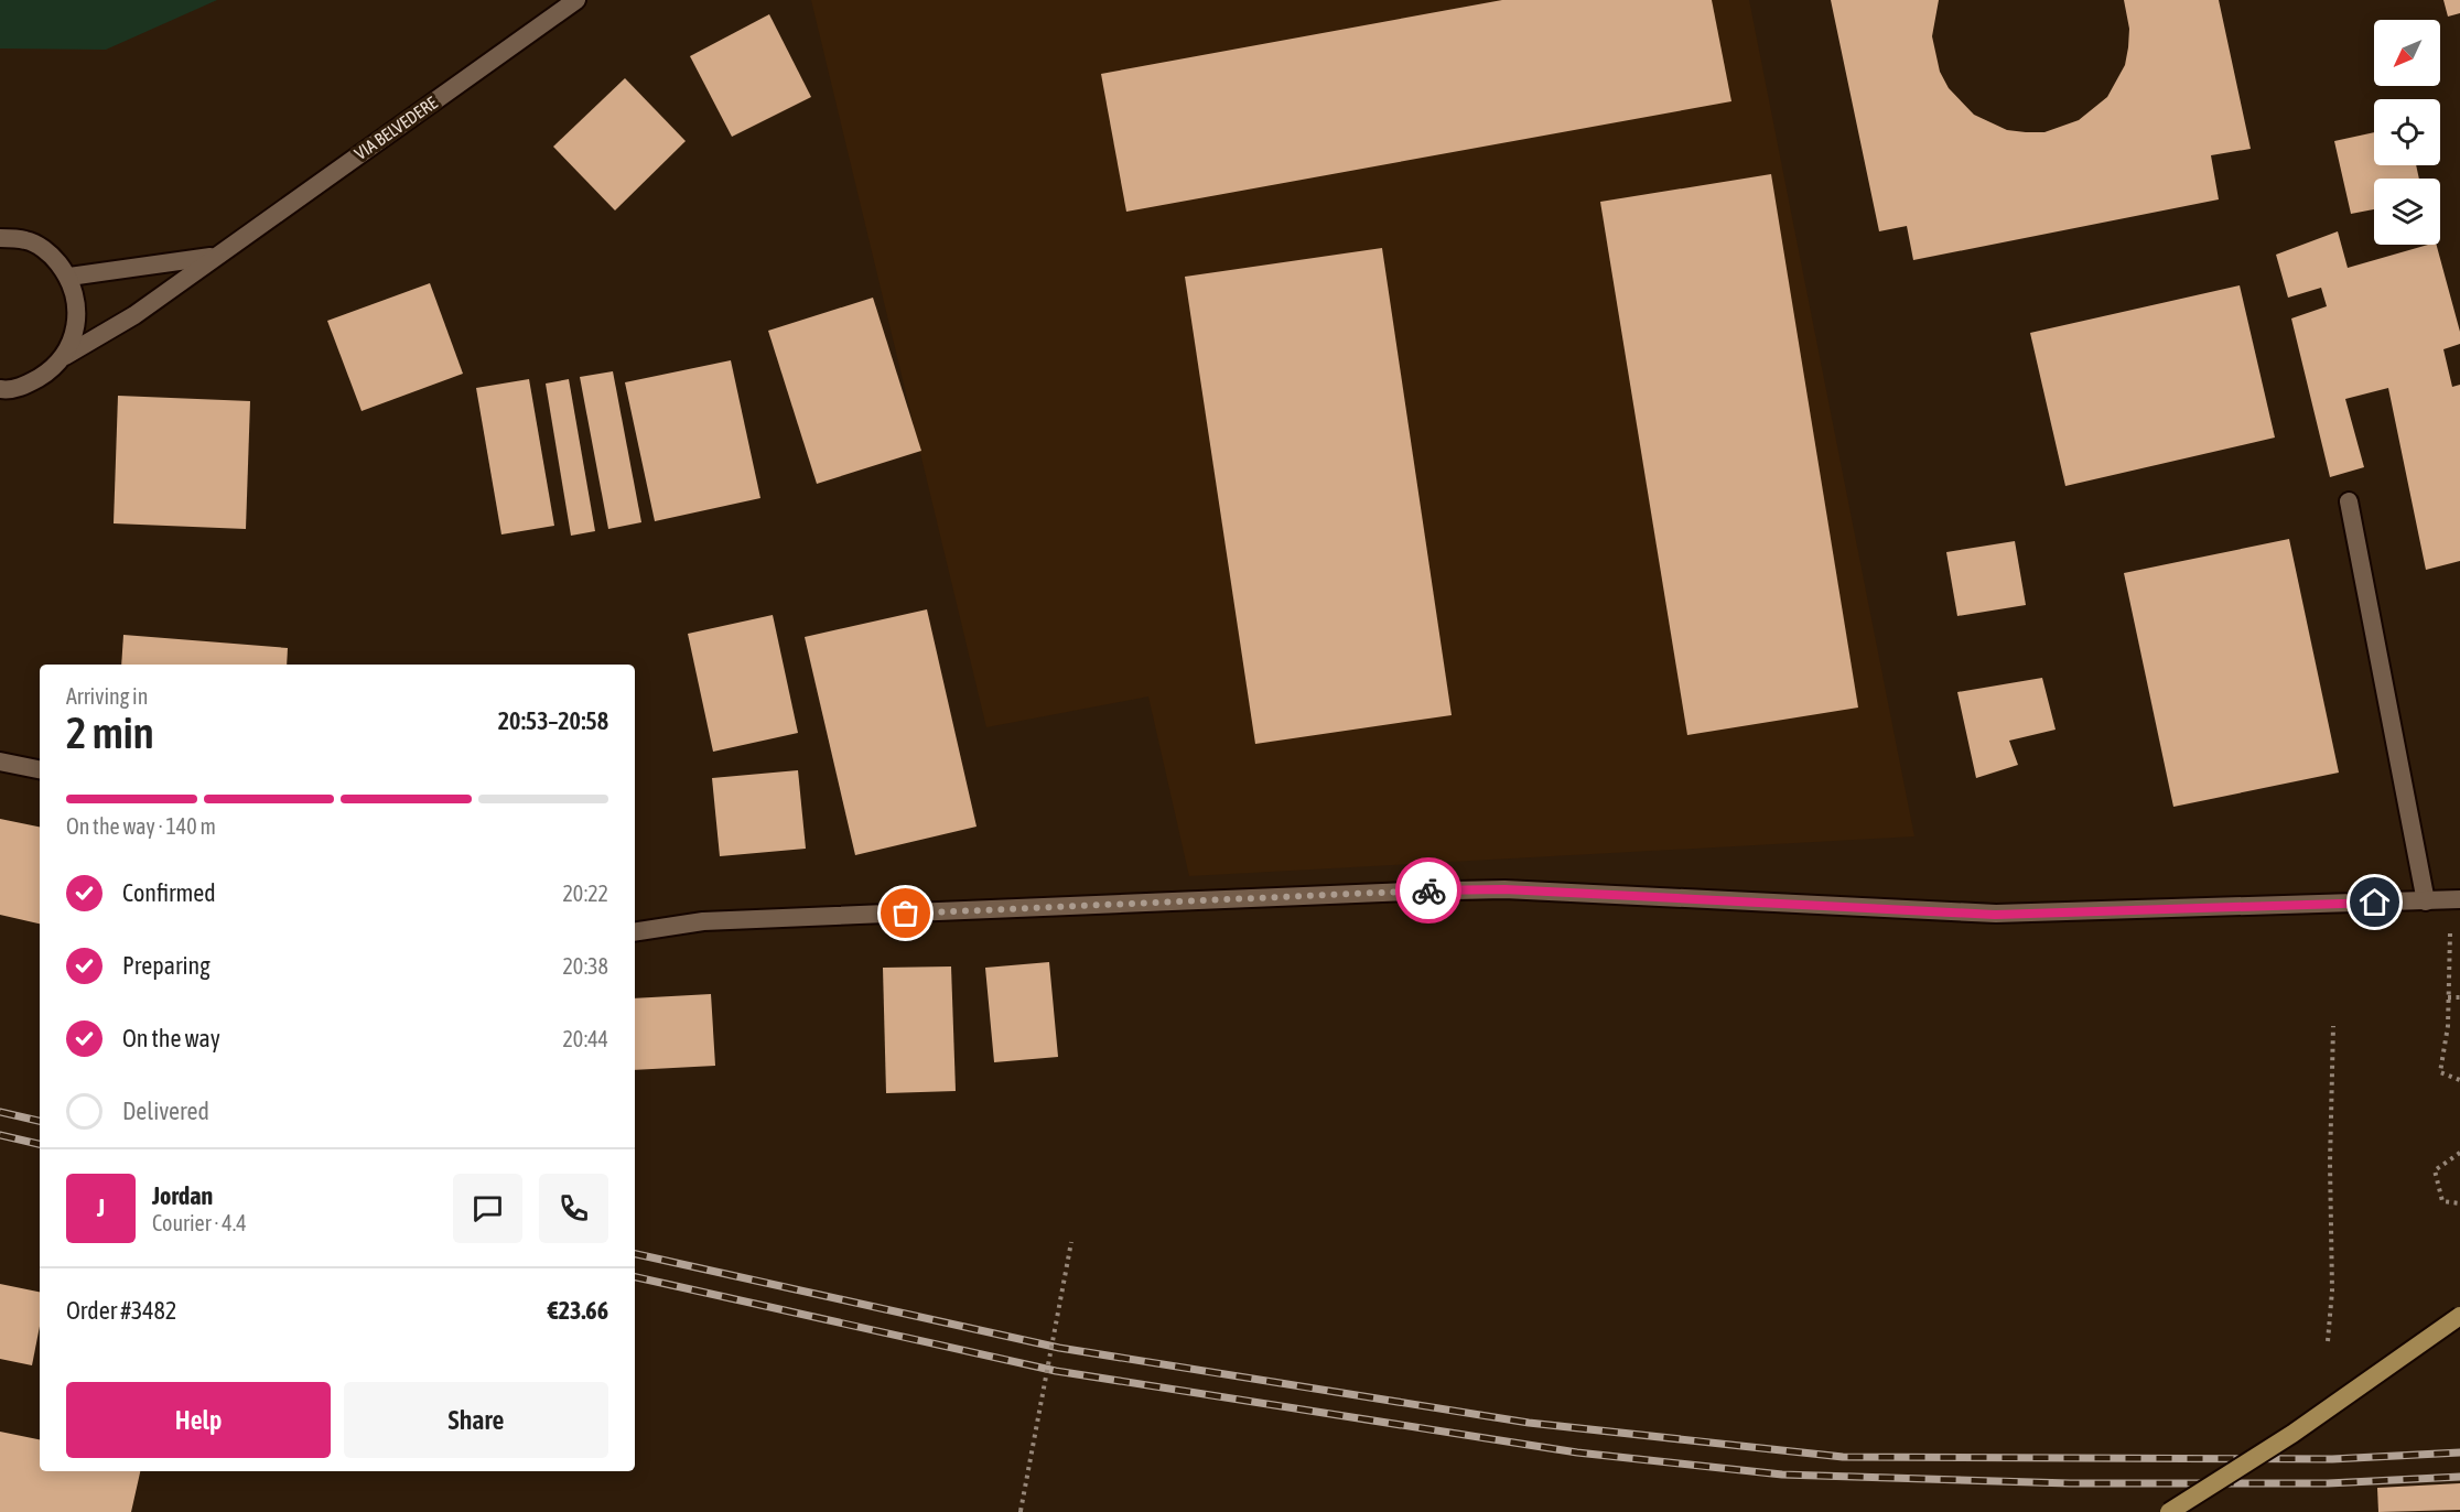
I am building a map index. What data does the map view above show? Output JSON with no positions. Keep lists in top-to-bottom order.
{
  "streets": {
    "street": ["VIA BELVEDERE"]
  },
  "north": "bottom left",
  "page": {
    "heading": ["2 min", "Arriving in", "20:53–20:58"],
    "panel": [
      "Jordan",
      "Courier · 4.4",
      "Order #3482",
      "€23.66"
    ],
    "bar": "On the way · 140 m",
    "list": [
      ["Confirmed", "20:22"],
      ["Preparing", "20:38"],
      ["On the way", "20:44"],
      "Delivered"
    ],
    "round": "J",
    "buttons": ["Help", "Share"]
  }
}
